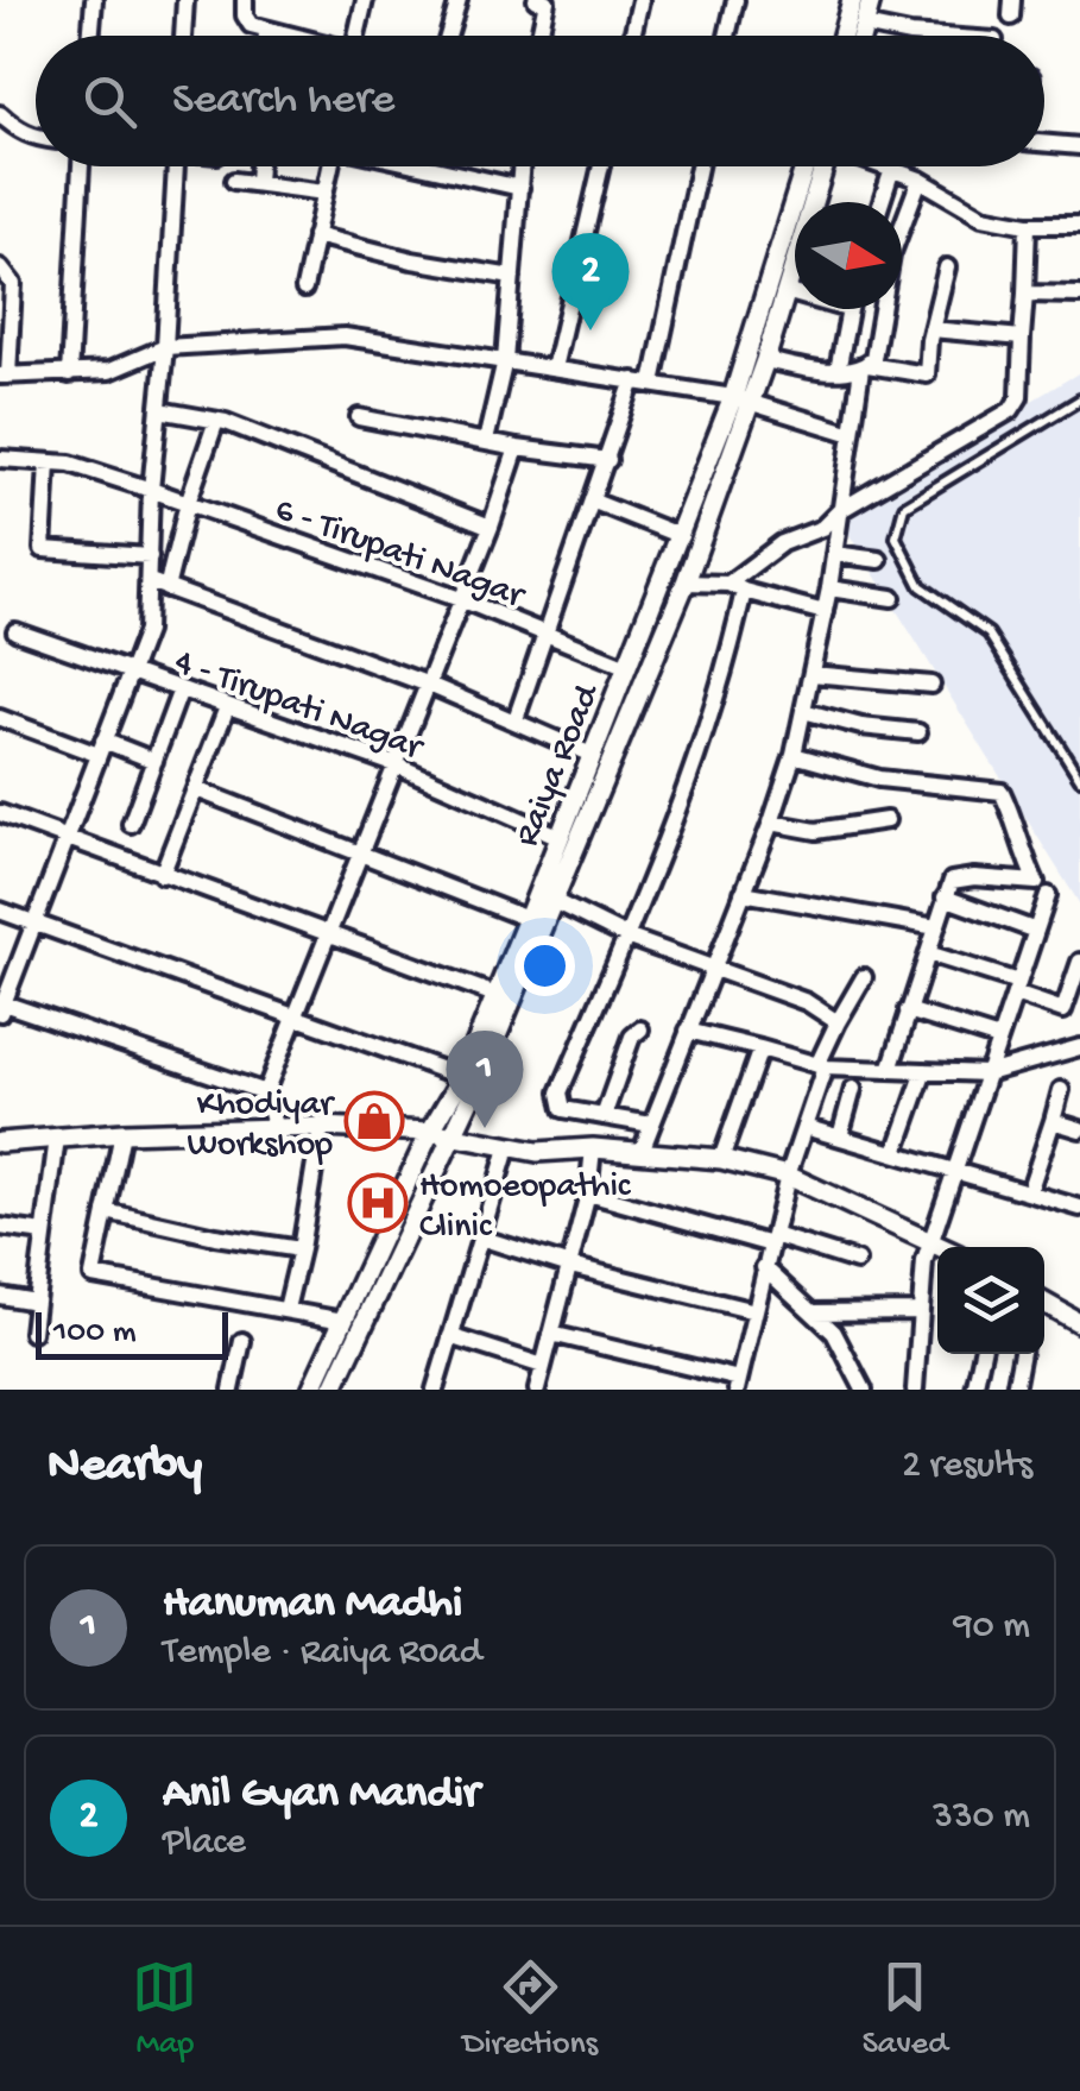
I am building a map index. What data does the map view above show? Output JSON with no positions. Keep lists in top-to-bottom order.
{
  "streets": {
    "street": ["6 - Tirupati Nagar", "4 - Tirupati Nagar", "Raiya Road"]
  },
  "crossings": [
    ["6 - Tirupati Nagar", "Raiya Road"],
    ["4 - Tirupati Nagar", "Raiya Road"]
  ],
  "places": {
    "shop": ["Khodiyar Workshop"],
    "hospital": ["Homoeopathic Clinic"]
  },
  "scale_bar": "100 m",
  "north": "right",
  "page": {
    "search": "Search here",
    "pins": ["2", "1"],
    "scale": "100 m",
    "heading": ["Nearby", "2 results"],
    "list": [
      {
        "mark": "1",
        "name": "Hanuman Madhi",
        "note": "Temple · Raiya Road",
        "value": "90 m"
      },
      {
        "mark": "2",
        "name": "Anil Gyan Mandir",
        "note": "Place",
        "value": "330 m"
      }
    ],
    "nav": ["Map", "Directions", "Saved"]
  }
}
